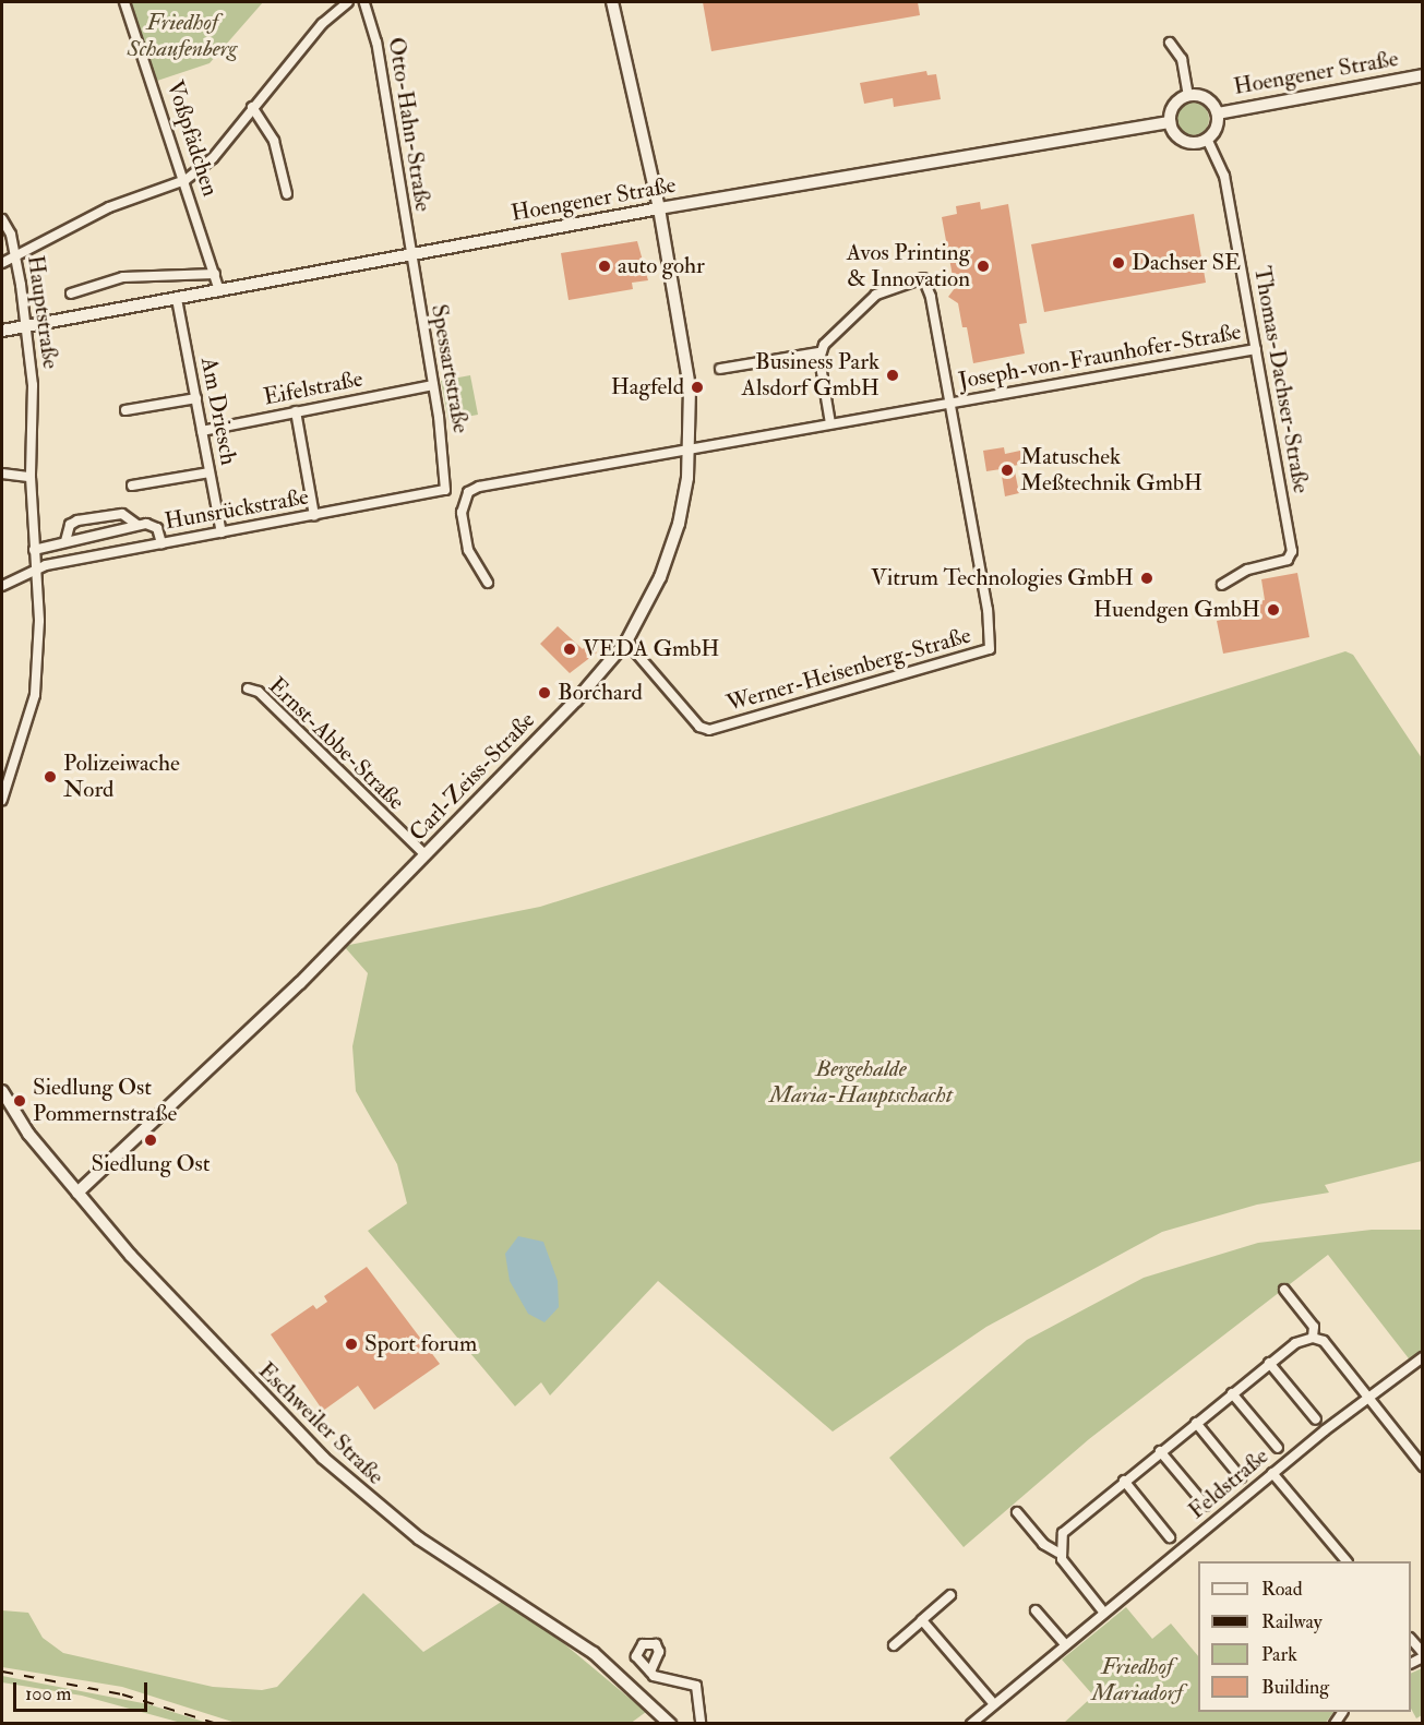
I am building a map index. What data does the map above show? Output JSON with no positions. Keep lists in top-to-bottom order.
{
  "streets": {
    "street": [
      "Hoengener Straße",
      "Otto-Hahn-Straße",
      "Voßpfädchen",
      "Hauptstraße",
      "Joseph-von-Fraunhofer-Straße",
      "Spessartstraße",
      "Thomas-Dachser-Straße",
      "Eifelstraße",
      "Am Driesch",
      "Hunsrückstraße",
      "Werner-Heisenberg-Straße",
      "Ernst-Abbe-Straße",
      "Carl-Zeiss-Straße",
      "Eschweiler Straße",
      "Feldstraße"
    ]
  },
  "crossings": [
    ["Hoengener Straße", "Otto-Hahn-Straße"],
    ["Hoengener Straße", "Voßpfädchen"],
    ["Hoengener Straße", "Hauptstraße"],
    ["Hoengener Straße", "Spessartstraße"],
    ["Hoengener Straße", "Thomas-Dachser-Straße"],
    ["Hoengener Straße", "Am Driesch"],
    ["Hoengener Straße", "Carl-Zeiss-Straße"],
    ["Otto-Hahn-Straße", "Spessartstraße"],
    ["Hauptstraße", "Hunsrückstraße"],
    ["Joseph-von-Fraunhofer-Straße", "Thomas-Dachser-Straße"],
    ["Joseph-von-Fraunhofer-Straße", "Werner-Heisenberg-Straße"],
    ["Joseph-von-Fraunhofer-Straße", "Carl-Zeiss-Straße"],
    ["Spessartstraße", "Eifelstraße"],
    ["Spessartstraße", "Hunsrückstraße"],
    ["Eifelstraße", "Am Driesch"],
    ["Am Driesch", "Hunsrückstraße"],
    ["Werner-Heisenberg-Straße", "Carl-Zeiss-Straße"],
    ["Ernst-Abbe-Straße", "Carl-Zeiss-Straße"],
    ["Carl-Zeiss-Straße", "Eschweiler Straße"]
  ],
  "parks": ["Friedhof Schaufenberg", "Bergehalde Maria-Hauptschacht", "Friedhof Mariadorf"],
  "places": [
    "Dachser SE",
    "auto gohr",
    "Avos Printing & Innovation",
    "Business Park Alsdorf GmbH",
    "Hagfeld",
    "Matuschek Meßtechnik GmbH",
    "Vitrum Technologies GmbH",
    "Huendgen GmbH",
    "VEDA GmbH",
    "Borchard",
    "Polizeiwache Nord",
    "Siedlung Ost Pommernstraße",
    "Siedlung Ost",
    "Sport forum"
  ],
  "legend": [
    "Road",
    "Railway",
    "Park",
    "Building"
  ],
  "scale_bar": "100 m"
}
